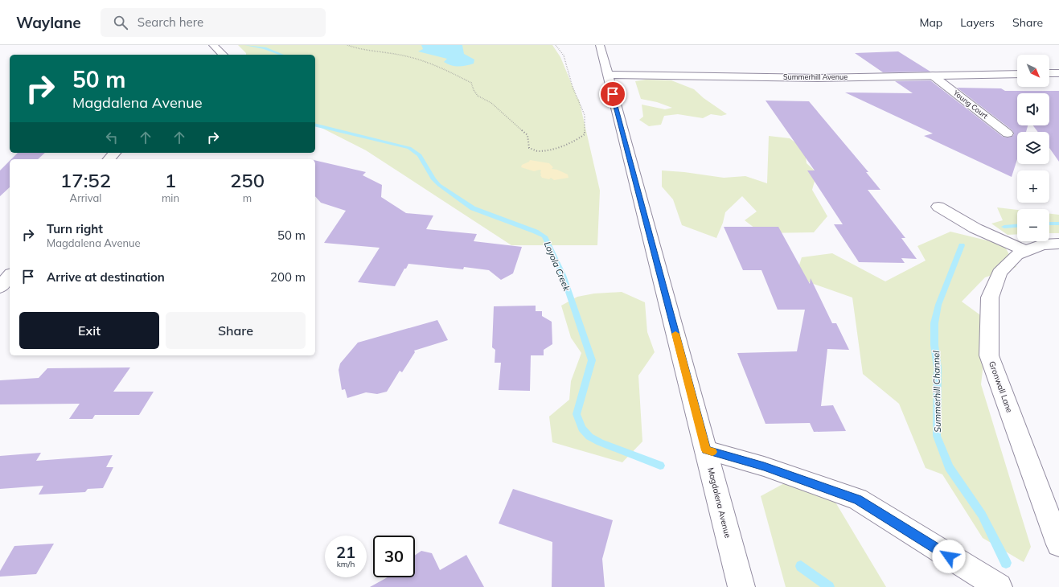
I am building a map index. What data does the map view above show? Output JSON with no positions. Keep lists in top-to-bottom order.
{
  "streets": {
    "street": [
      "Summerhill Avenue",
      "Young Court",
      "Gronwall Lane",
      "Magdalena Avenue"
    ]
  },
  "crossings": [
    ["Summerhill Avenue", "Young Court"],
    ["Summerhill Avenue", "Magdalena Avenue"]
  ],
  "water": ["Loyola Creek", "Summerhill Channel"],
  "north": "bottom right",
  "page": {
    "header": "Waylane",
    "search": "Search here",
    "nav": ["Map", "Layers", "Share"],
    "map_buttons": ["+", "−"],
    "turn": ["50 m", "Magdalena Avenue"],
    "eta": [
      "17:52",
      "Arrival",
      "1",
      "min",
      "250",
      "m"
    ],
    "list": [
      {
        "name": "Turn right",
        "note": "Magdalena Avenue",
        "value": "50 m"
      },
      {
        "name": "Arrive at destination",
        "value": "200 m"
      }
    ],
    "buttons": ["Exit", "Share"],
    "speed": "21 km/h",
    "limit": "30"
  }
}
